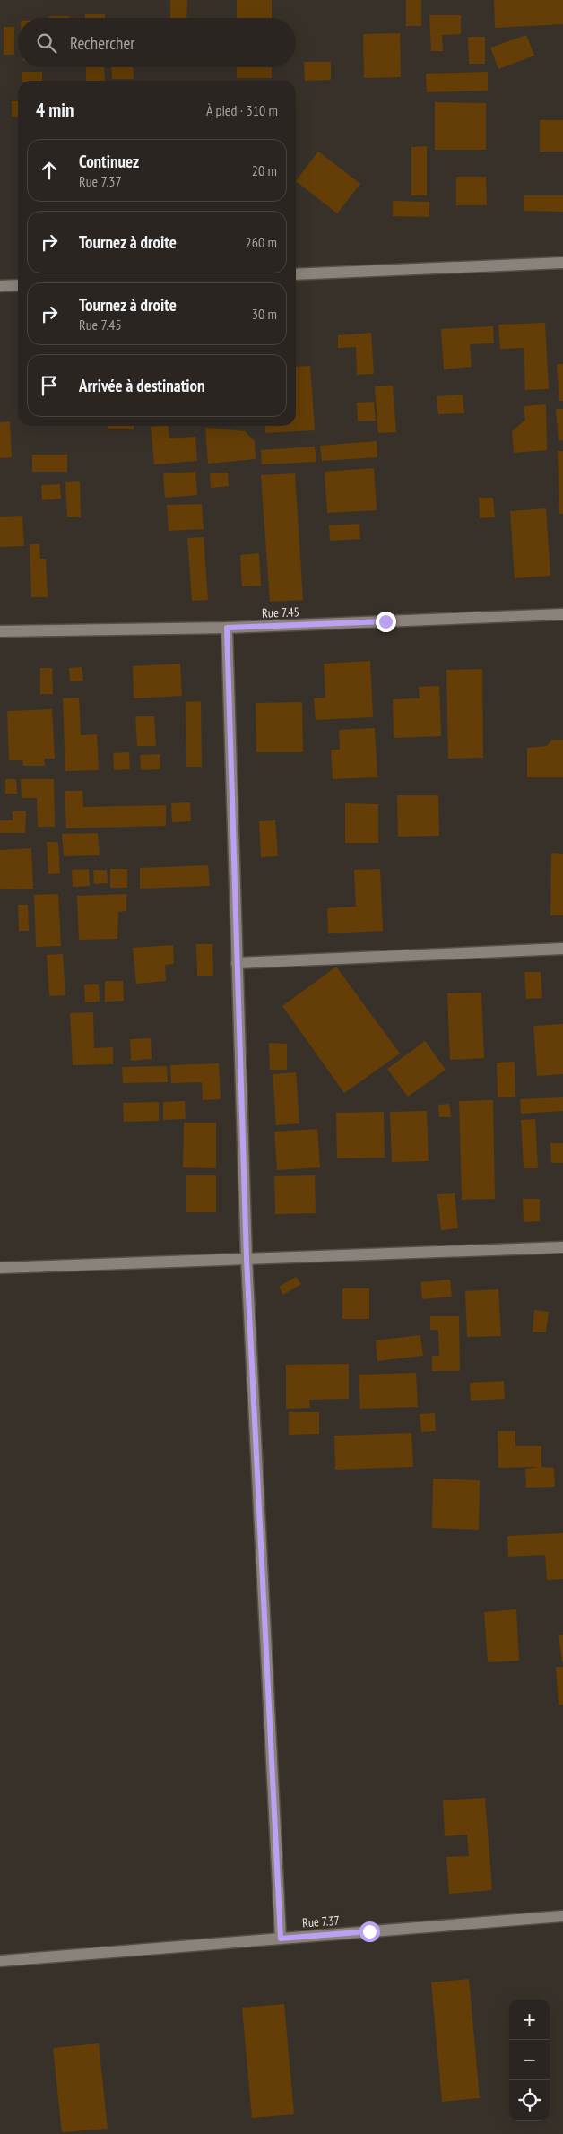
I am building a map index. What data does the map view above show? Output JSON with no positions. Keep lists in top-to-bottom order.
{
  "streets": {
    "street": ["Rue 7.45", "Rue 7.37"]
  },
  "page": {
    "search": "Rechercher",
    "heading": ["4 min", "À pied · 310 m"],
    "list": [
      ["Continuez", "Rue 7.37", "20 m"],
      ["Tournez à droite", "260 m"],
      ["Tournez à droite", "Rue 7.45", "30 m"],
      "Arrivée à destination"
    ],
    "map_buttons": ["+", "−"]
  }
}
